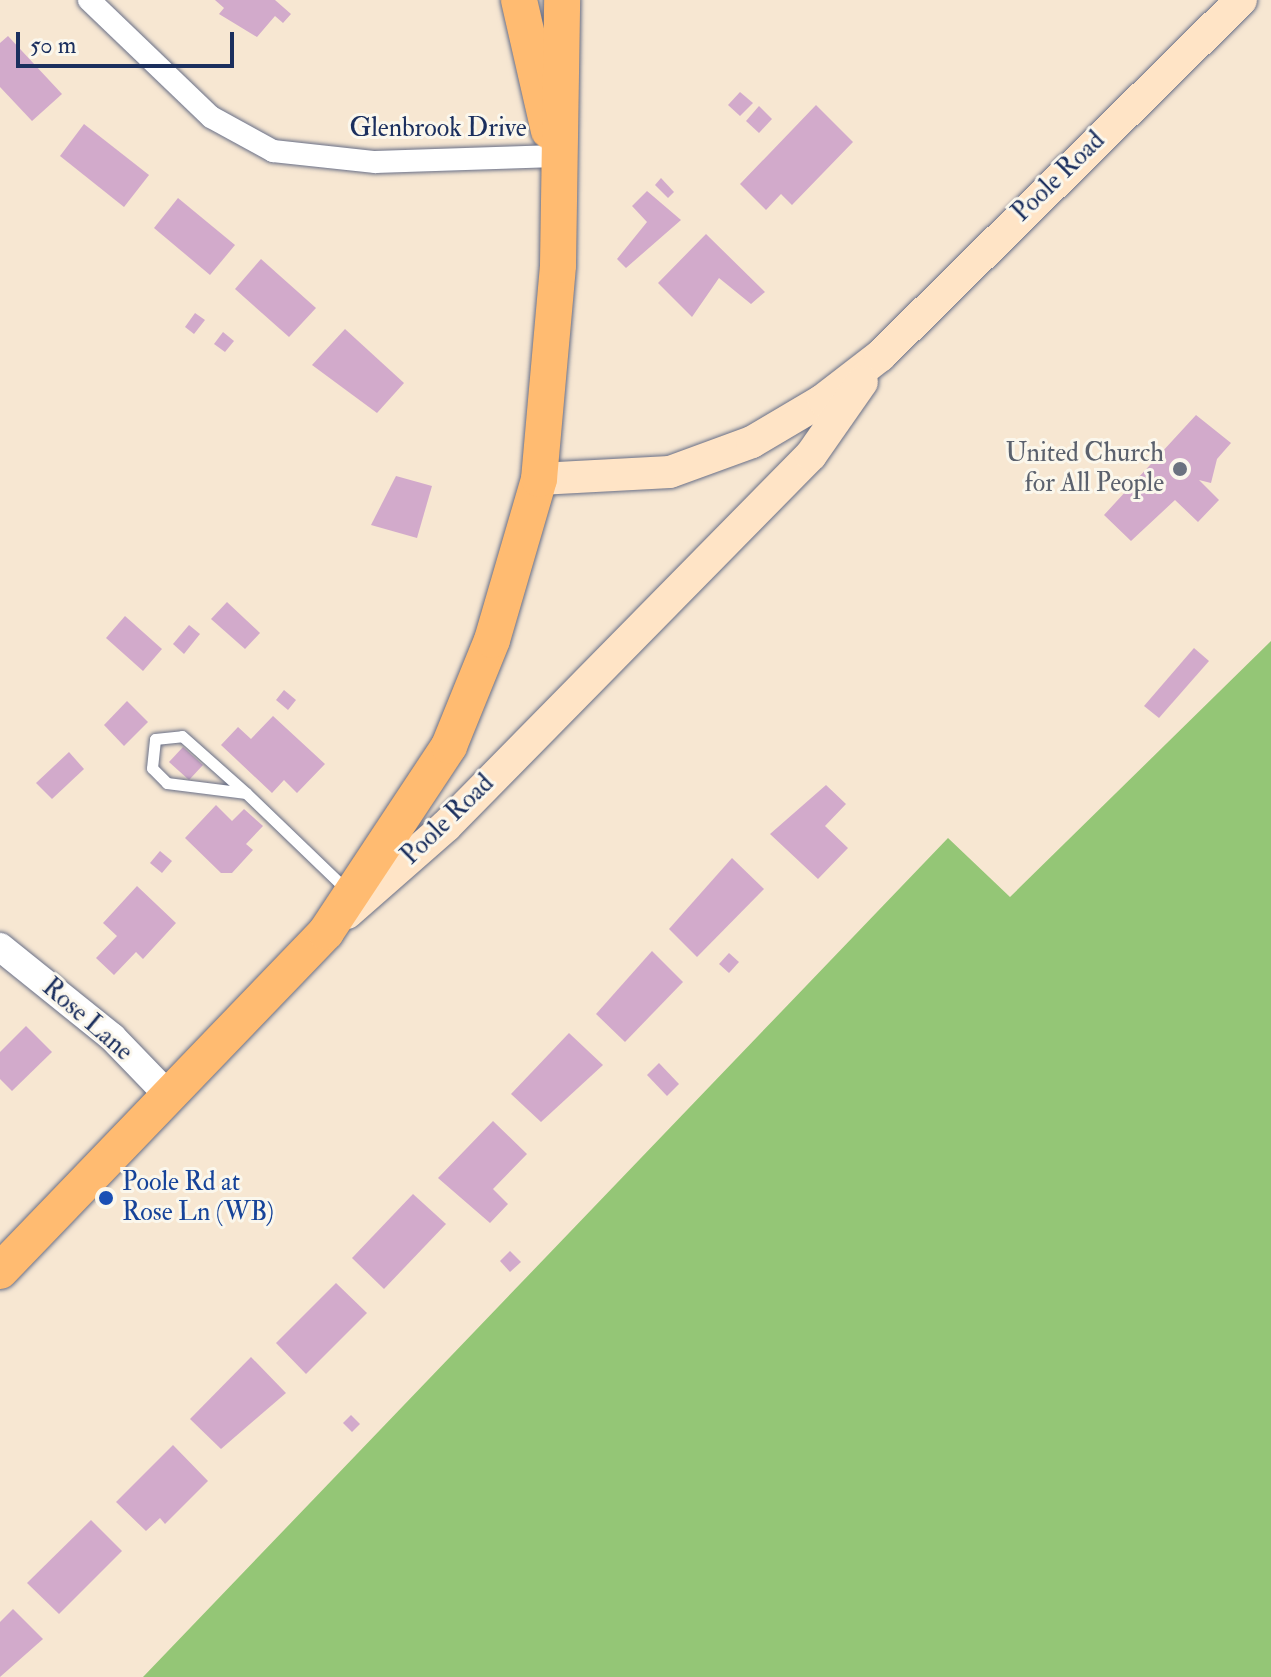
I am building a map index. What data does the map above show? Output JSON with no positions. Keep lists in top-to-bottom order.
{
  "streets": {
    "main road": ["Poole Road"],
    "street": ["Glenbrook Drive", "Rose Lane"]
  },
  "places": ["United Church for All People", "Poole Rd at Rose Ln (WB)"],
  "scale_bar": "50 m"
}
